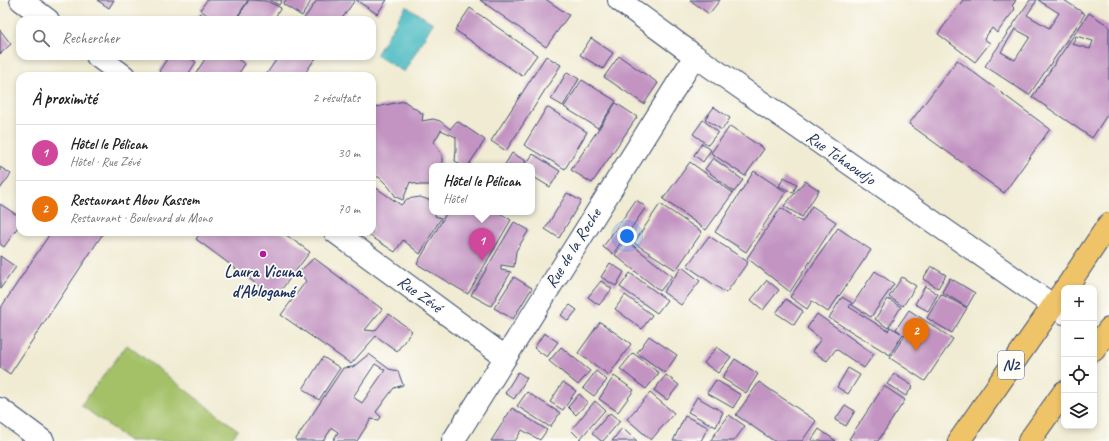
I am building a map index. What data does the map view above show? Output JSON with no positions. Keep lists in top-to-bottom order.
{
  "streets": {
    "highway": ["N2"],
    "street": ["Rue Tchaoudjo", "Rue de la Roche", "Rue Zévé"]
  },
  "crossings": [
    ["Rue Tchaoudjo", "Rue de la Roche"],
    ["Rue de la Roche", "Rue Zévé"]
  ],
  "places": ["Laura Vicuna d'Ablogamé"],
  "page": {
    "search": "Rechercher",
    "heading": ["À proximité", "2 résultats"],
    "list": [
      {
        "mark": "1",
        "name": "Hôtel le Pélican",
        "note": "Hôtel · Rue Zévé",
        "value": "30 m"
      },
      {
        "mark": "2",
        "name": "Restaurant Abou Kassem",
        "note": "Restaurant · Boulevard du Mono",
        "value": "70 m"
      }
    ],
    "popup": ["Hôtel le Pélican", "Hôtel"],
    "pins": ["1", "2"],
    "map_buttons": ["+", "−"]
  }
}
